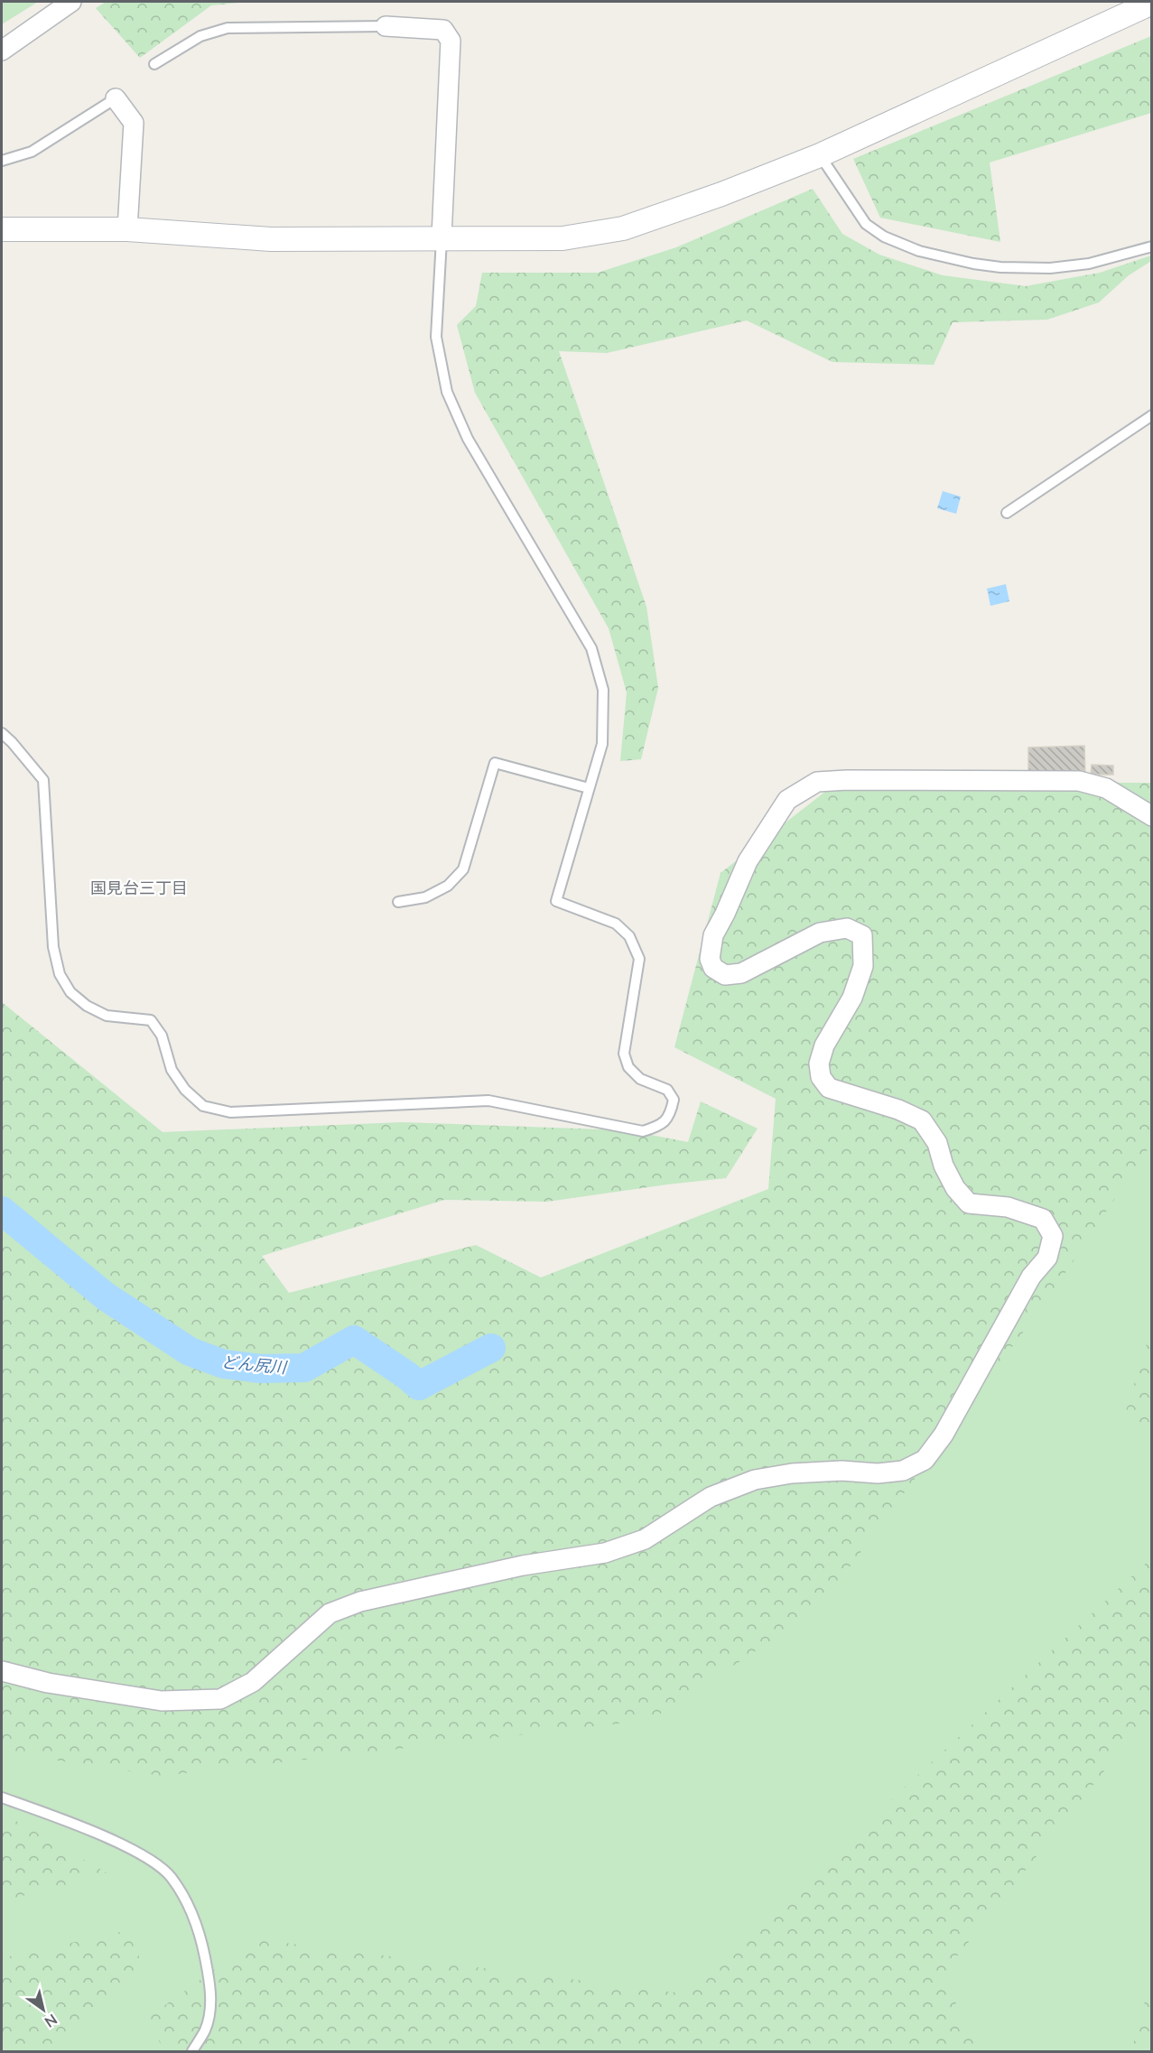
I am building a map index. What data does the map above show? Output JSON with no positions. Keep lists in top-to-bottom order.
{
  "districts": ["国見台三丁目"],
  "water": ["どん尻川"],
  "north": "bottom right"
}
